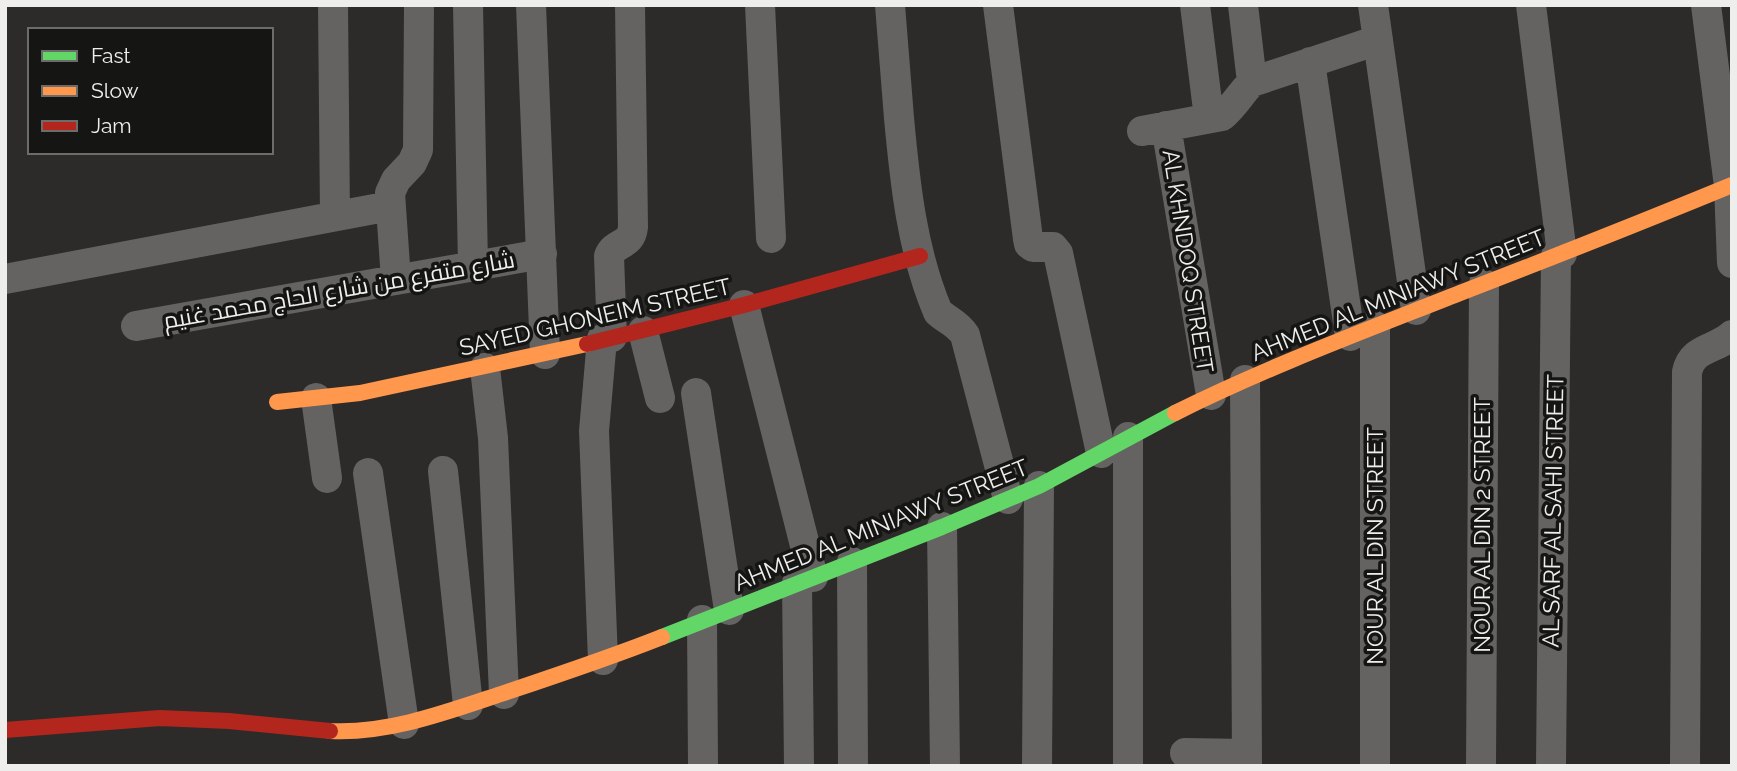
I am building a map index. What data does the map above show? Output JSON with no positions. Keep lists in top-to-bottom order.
{
  "streets": {
    "street": [
      "AL KHNDOQ STREET",
      "شارع متفرع من شارع الحاج محمد غنيم",
      "AHMED AL MINIAWY STREET",
      "SAYED GHONEIM STREET",
      "AL SARF AL SAHI STREET",
      "NOUR AL DIN 2 STREET",
      "NOUR AL DIN STREET"
    ]
  },
  "crossings": [
    ["AL KHNDOQ STREET", "AHMED AL MINIAWY STREET"],
    ["AHMED AL MINIAWY STREET", "AL SARF AL SAHI STREET"],
    ["AHMED AL MINIAWY STREET", "NOUR AL DIN 2 STREET"],
    ["AHMED AL MINIAWY STREET", "NOUR AL DIN STREET"]
  ],
  "legend": ["Fast", "Slow", "Jam"]
}
